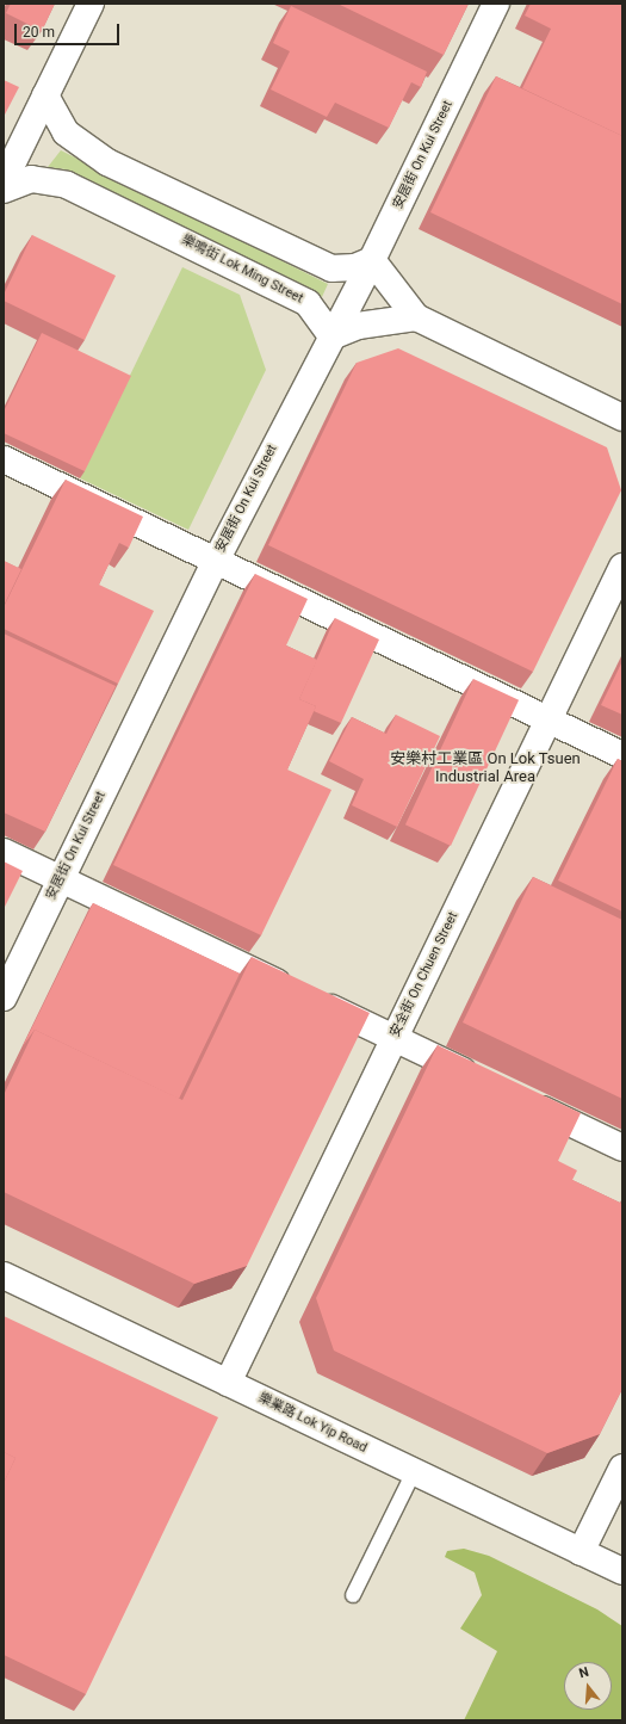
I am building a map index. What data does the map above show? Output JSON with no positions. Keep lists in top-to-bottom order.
{
  "streets": {
    "street": [
      "安居街 On Kui Street",
      "樂鳴街 Lok Ming Street",
      "安全街 On Chuen Street",
      "樂業路 Lok Yip Road"
    ]
  },
  "crossings": [
    ["安居街 On Kui Street", "樂鳴街 Lok Ming Street"],
    ["安全街 On Chuen Street", "樂業路 Lok Yip Road"]
  ],
  "districts": ["安樂村工業區 On Lok Tsuen Industrial Area"],
  "scale_bar": "20 m",
  "north": "top"
}
